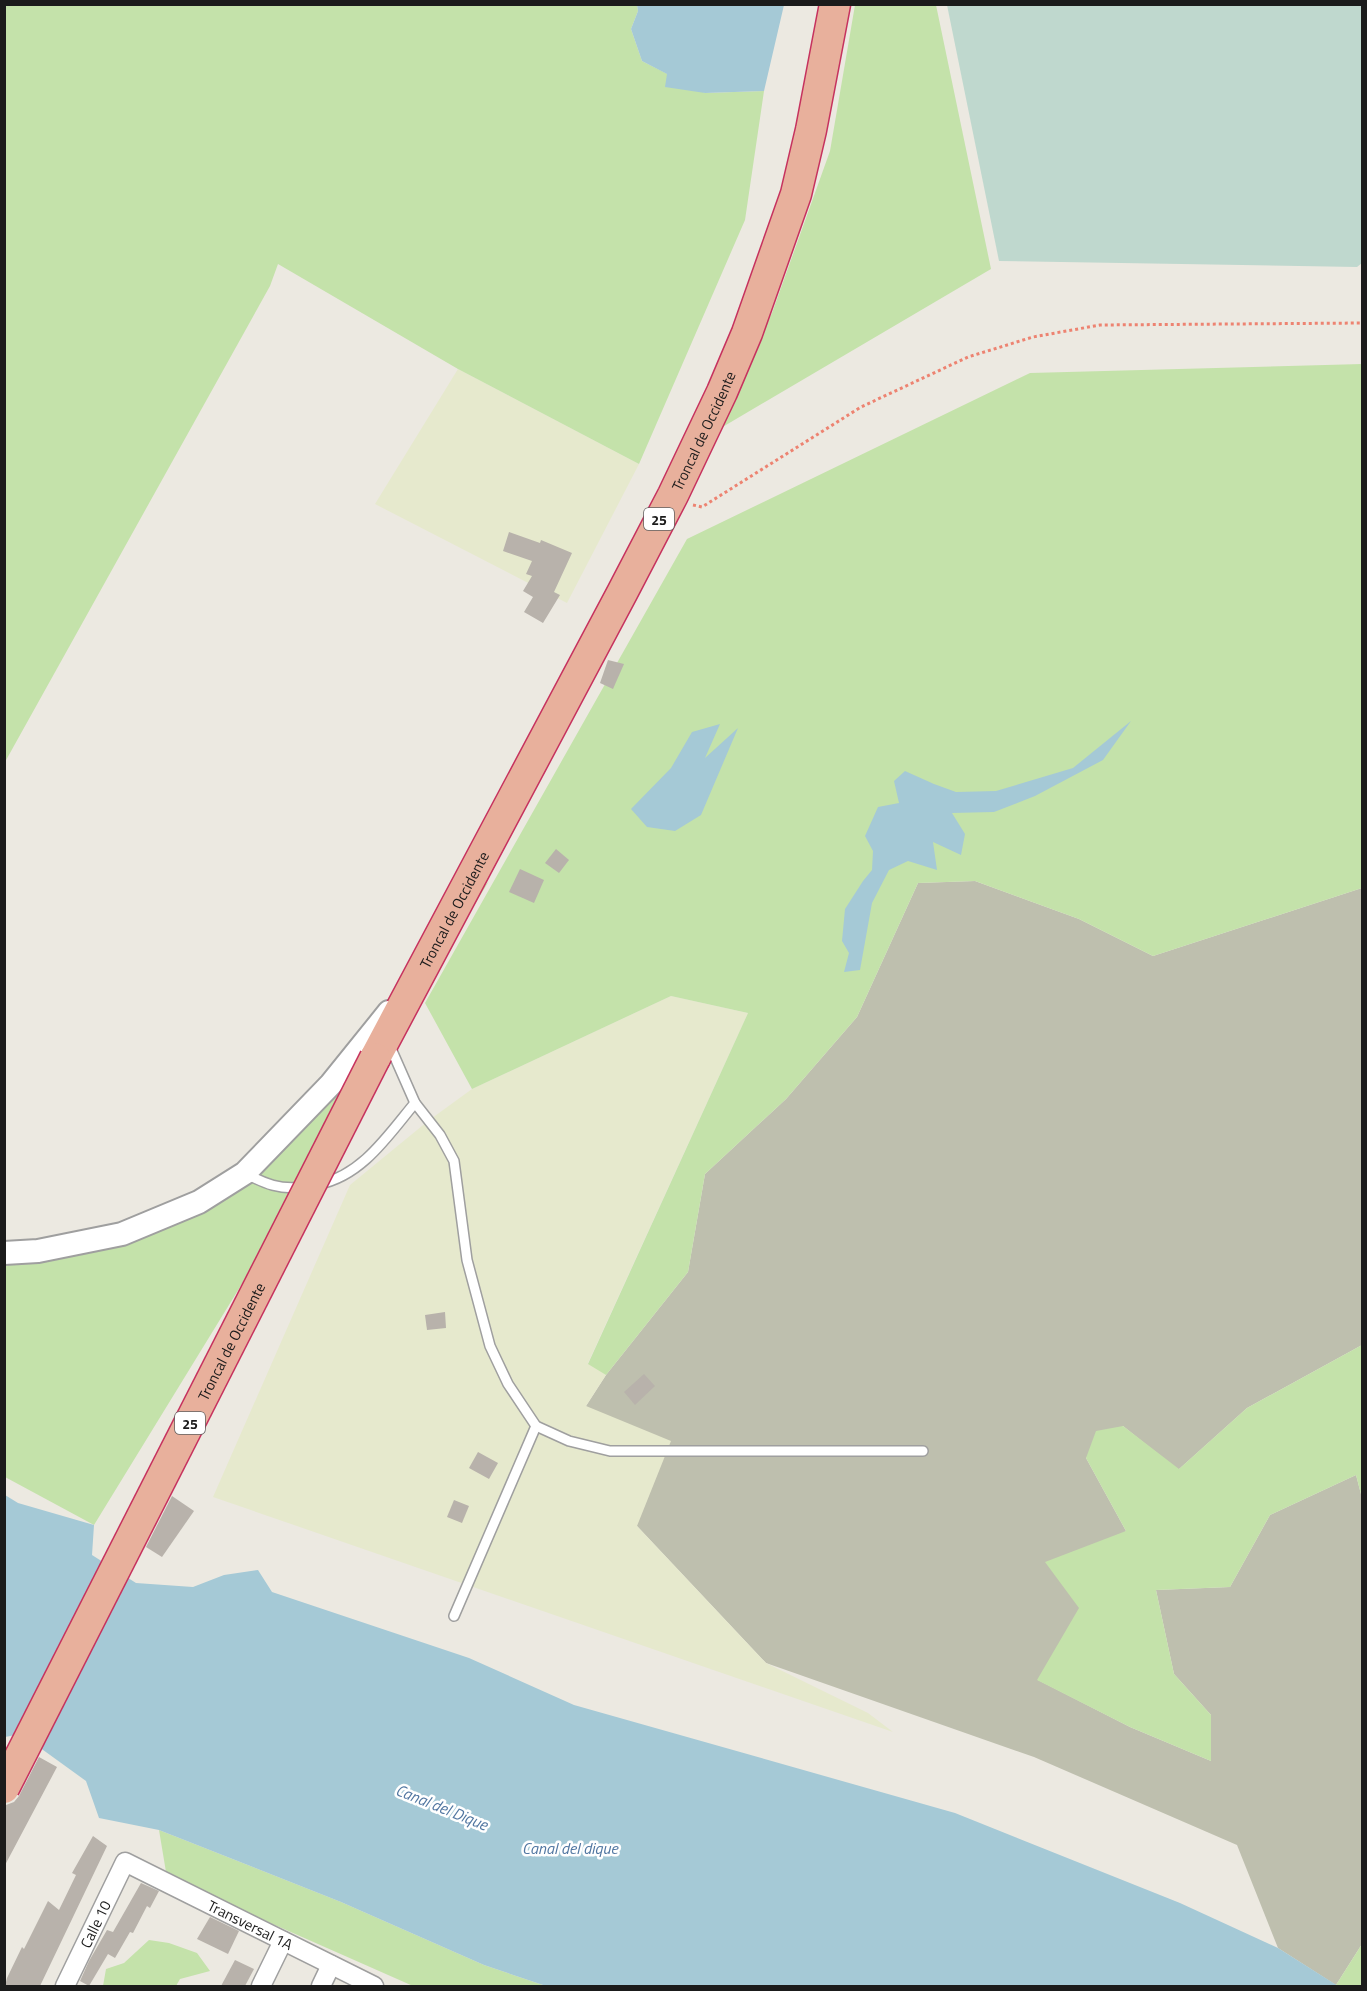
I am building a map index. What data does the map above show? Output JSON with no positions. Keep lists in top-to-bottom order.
{
  "streets": {
    "highway": ["Troncal de Occidente", "25"],
    "street": ["Calle 10", "Transversal 1A"]
  },
  "crossings": [
    ["Calle 10", "Transversal 1A"]
  ],
  "water": ["Canal del Dique", "Canal del dique"]
}
